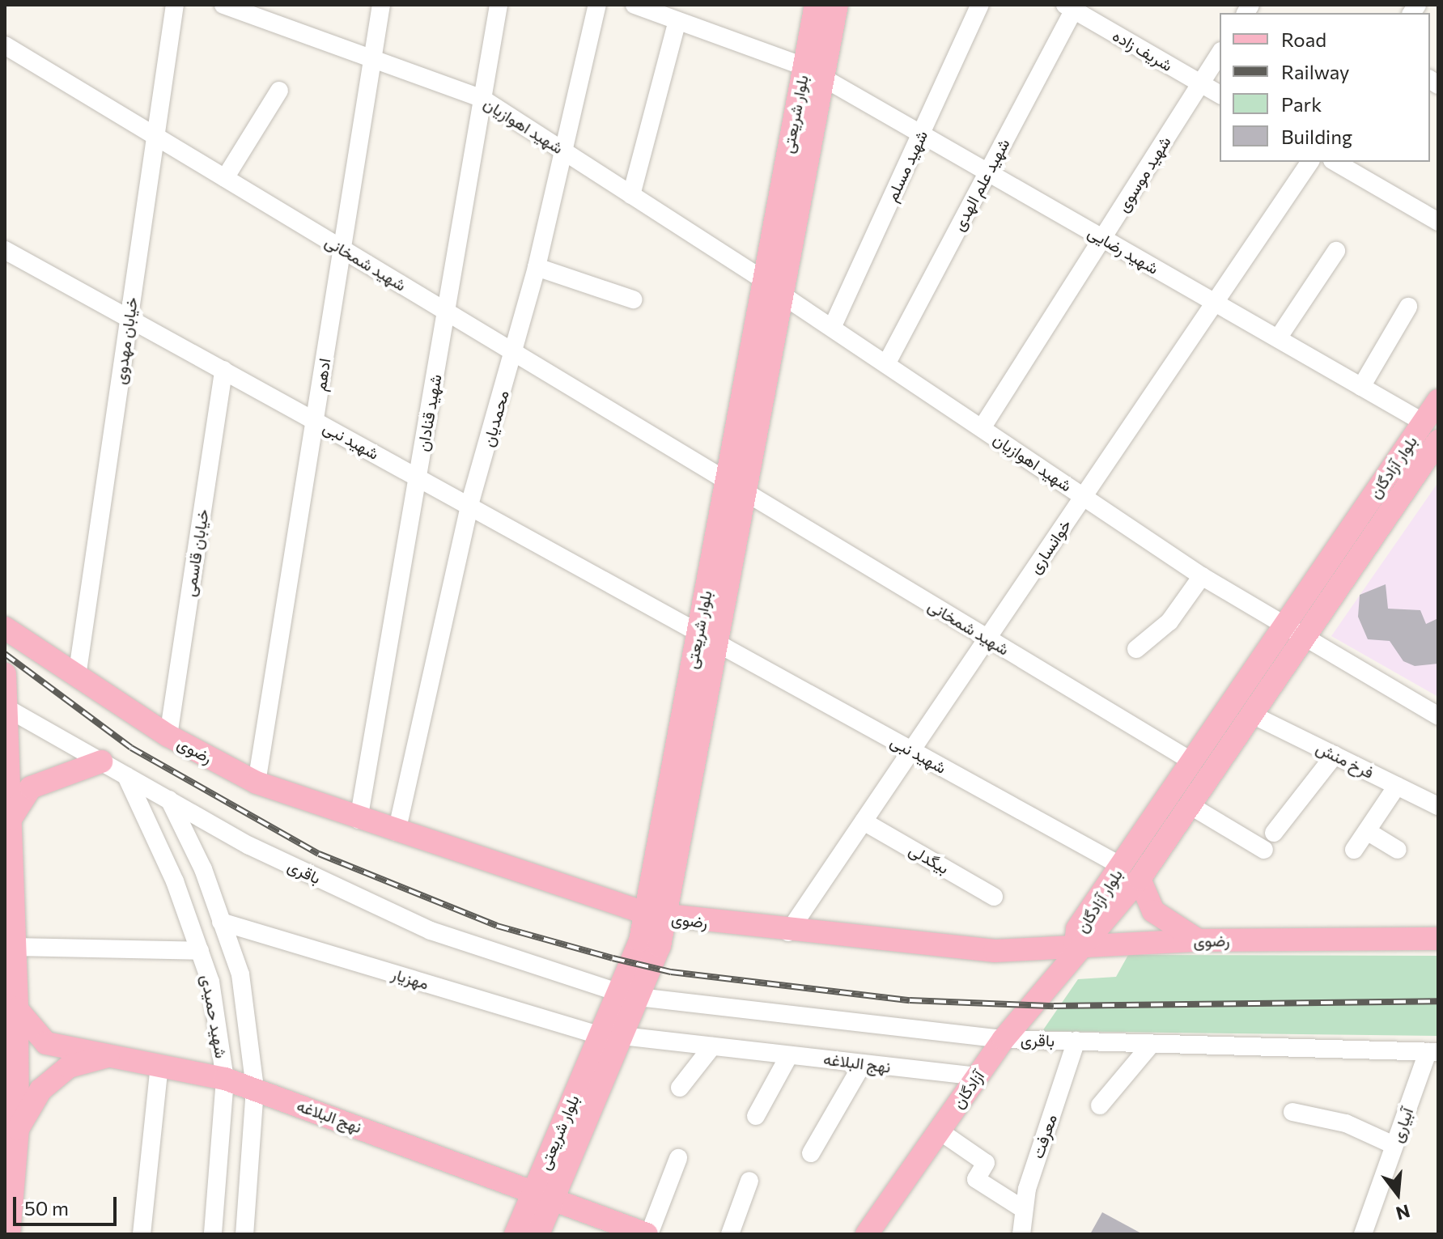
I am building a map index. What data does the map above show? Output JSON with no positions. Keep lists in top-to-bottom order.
{
  "streets": {
    "main road": [
      "بلوار شریعتی",
      "بلوار آزادگان",
      "رضوی",
      "نهج البلاغه",
      "آزادگان"
    ],
    "street": [
      "شریف زاده",
      "شهید اهوازیان",
      "شهید مسلم",
      "شهید موسوی",
      "شهید علم الهدی",
      "شهید رضایی",
      "شهید شمخانی",
      "خیابان مهدوی",
      "ادهم",
      "شهید قنادان",
      "محمدیان",
      "شهید نبی",
      "خوانساری",
      "خیابان قاسمی",
      "فرخ منش",
      "بیگدلی",
      "باقری",
      "مهزیار",
      "شهید حمیدی",
      "آبیاری",
      "معرفت"
    ]
  },
  "crossings": [
    ["شریف زاده", "شهید موسوی"],
    ["شریف زاده", "شهید علم الهدی"],
    ["بلوار شریعتی", "شهید اهوازیان"],
    ["بلوار شریعتی", "شهید رضایی"],
    ["بلوار شریعتی", "شهید شمخانی"],
    ["بلوار شریعتی", "شهید نبی"],
    ["بلوار شریعتی", "رضوی"],
    ["بلوار شریعتی", "باقری"],
    ["بلوار شریعتی", "مهزیار"],
    ["بلوار شریعتی", "نهج البلاغه"],
    ["شهید اهوازیان", "شهید مسلم"],
    ["شهید اهوازیان", "شهید موسوی"],
    ["شهید اهوازیان", "شهید علم الهدی"],
    ["شهید اهوازیان", "ادهم"],
    ["شهید اهوازیان", "شهید قنادان"],
    ["شهید اهوازیان", "محمدیان"],
    ["شهید اهوازیان", "بلوار آزادگان"],
    ["شهید اهوازیان", "خوانساری"],
    ["شهید مسلم", "شهید رضایی"],
    ["شهید موسوی", "شهید رضایی"],
    ["شهید علم الهدی", "شهید رضایی"],
    ["شهید رضایی", "بلوار آزادگان"],
    ["شهید رضایی", "خوانساری"],
    ["شهید شمخانی", "خیابان مهدوی"],
    ["شهید شمخانی", "ادهم"],
    ["شهید شمخانی", "شهید قنادان"],
    ["شهید شمخانی", "محمدیان"],
    ["شهید شمخانی", "بلوار آزادگان"],
    ["شهید شمخانی", "خوانساری"],
    ["خیابان مهدوی", "شهید نبی"],
    ["خیابان مهدوی", "رضوی"],
    ["ادهم", "شهید نبی"],
    ["ادهم", "رضوی"],
    ["شهید قنادان", "شهید نبی"],
    ["شهید قنادان", "رضوی"],
    ["محمدیان", "شهید نبی"],
    ["محمدیان", "رضوی"],
    ["شهید نبی", "بلوار آزادگان"],
    ["شهید نبی", "خوانساری"],
    ["شهید نبی", "خیابان قاسمی"],
    ["بلوار آزادگان", "رضوی"],
    ["بلوار آزادگان", "فرخ منش"],
    ["بلوار آزادگان", "آزادگان"],
    ["خوانساری", "رضوی"],
    ["خوانساری", "بیگدلی"],
    ["خیابان قاسمی", "رضوی"],
    ["رضوی", "آزادگان"],
    ["باقری", "شهید حمیدی"],
    ["باقری", "آزادگان"],
    ["باقری", "آبیاری"],
    ["باقری", "معرفت"],
    ["مهزیار", "شهید حمیدی"],
    ["مهزیار", "نهج البلاغه"],
    ["شهید حمیدی", "نهج البلاغه"],
    ["نهج البلاغه", "آزادگان"]
  ],
  "legend": [
    "Road",
    "Railway",
    "Park",
    "Building"
  ],
  "scale_bar": "50 m",
  "north": "bottom"
}
